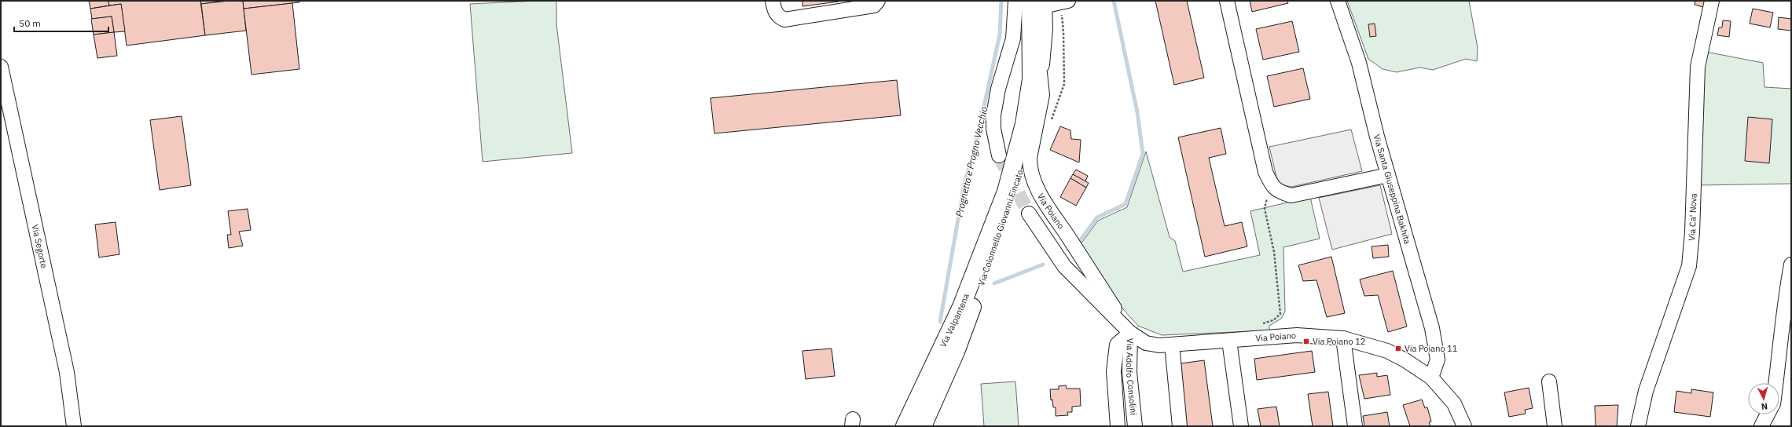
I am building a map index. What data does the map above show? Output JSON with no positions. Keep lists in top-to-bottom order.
{
  "streets": {
    "main road": ["Via Colonnello Giovanni Fincato", "Via Valpantena"],
    "street": [
      "Via Santa Giuseppina Bakhita",
      "Via Poiano",
      "Via Ca' Nova",
      "Via Segorte",
      "Via Adolfo Consolini"
    ]
  },
  "crossings": [
    ["Via Santa Giuseppina Bakhita", "Via Poiano"],
    ["Via Poiano", "Via Colonnello Giovanni Fincato"],
    ["Via Poiano", "Via Adolfo Consolini"],
    ["Via Colonnello Giovanni Fincato", "Via Valpantena"]
  ],
  "water": ["Prognetto e Progno Vecchio"],
  "places": {
    "transit": ["Via Poiano 12", "Via Poiano 11"]
  },
  "scale_bar": "50 m",
  "north": "bottom"
}
